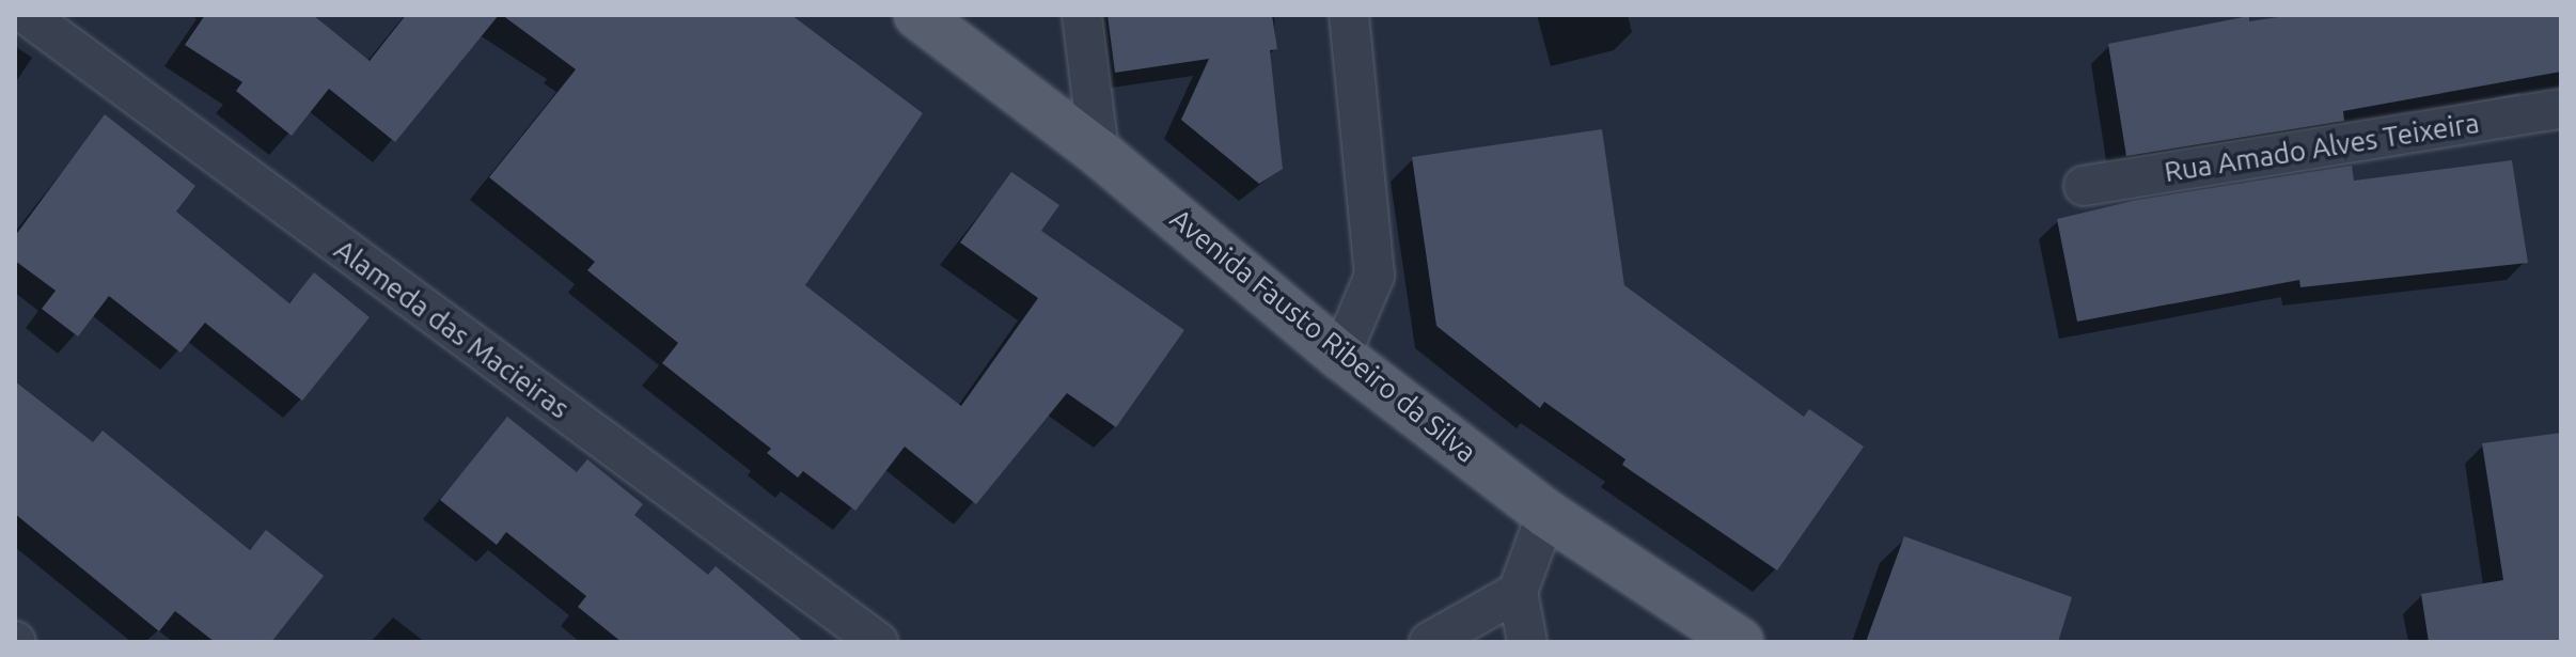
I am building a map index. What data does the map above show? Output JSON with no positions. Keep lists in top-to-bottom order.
{
  "streets": {
    "main road": ["Avenida Fausto Ribeiro da Silva"],
    "street": ["Rua Amado Alves Teixeira", "Alameda das Macieiras"]
  }
}
